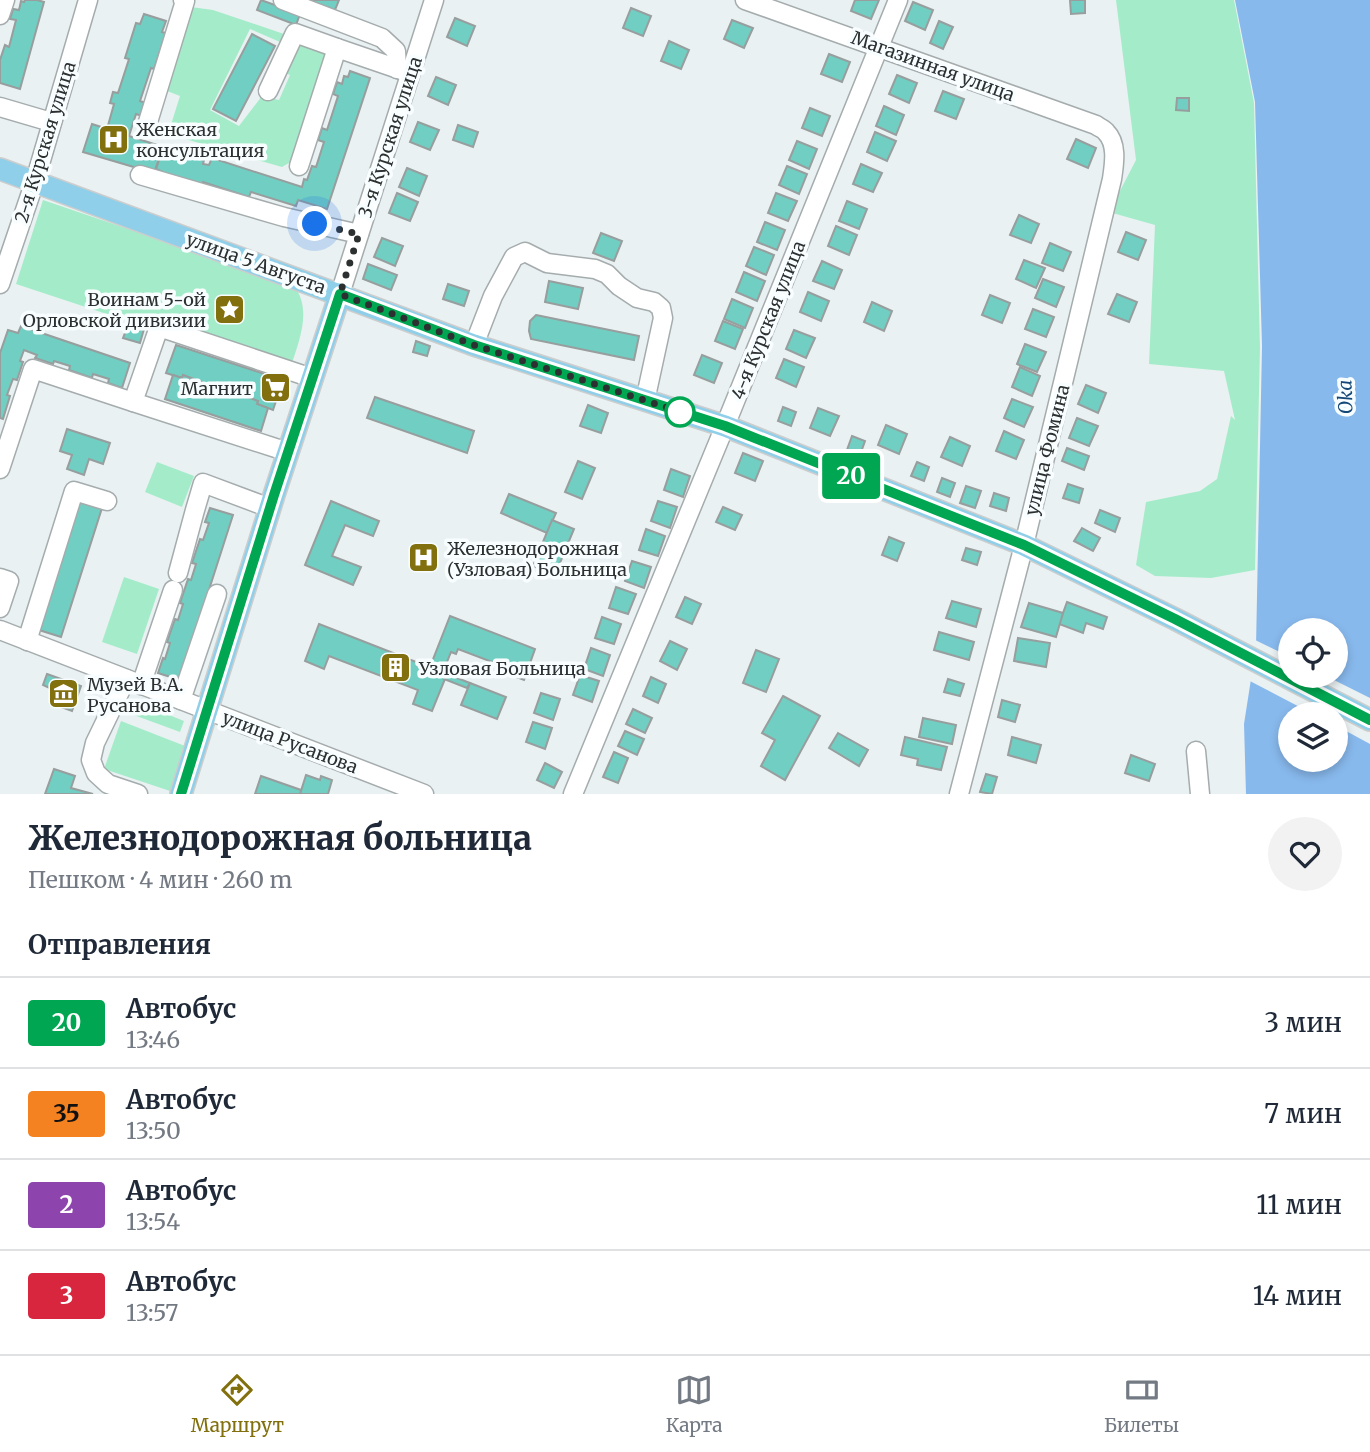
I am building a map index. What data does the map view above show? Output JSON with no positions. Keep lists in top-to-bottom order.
{
  "streets": {
    "main road": ["3-я Курская улица", "улица 5 Августа"],
    "street": [
      "Магазинная улица",
      "2-я Курская улица",
      "4-я Курская улица",
      "улица Фомина",
      "улица Русанова"
    ]
  },
  "crossings": [
    ["Магазинная улица", "4-я Курская улица"],
    ["Магазинная улица", "улица Фомина"],
    ["3-я Курская улица", "улица 5 Августа"],
    ["3-я Курская улица", "улица Русанова"],
    ["2-я Курская улица", "улица 5 Августа"],
    ["улица 5 Августа", "4-я Курская улица"],
    ["улица 5 Августа", "улица Фомина"]
  ],
  "water": ["Oka"],
  "places": {
    "hospital": ["Женская консультация", "Железнодорожная (Узловая) Больница"],
    "place": ["Воинам 5-ой Орловской дивизии"],
    "supermarket": ["Магнит"],
    "building": ["Узловая Больница"],
    "museum": ["Музей В.А. Русанова"]
  },
  "lines": ["bus line 20"],
  "page": {
    "on_map": "20",
    "heading": [
      ["Железнодорожная больница", "Пешком · 4 мин · 260 m"],
      "Отправления"
    ],
    "list": [
      {
        "mark": "20",
        "name": "Автобус",
        "note": "13:46",
        "value": "3 мин"
      },
      {
        "mark": "35",
        "name": "Автобус",
        "note": "13:50",
        "value": "7 мин"
      },
      {
        "mark": "2",
        "name": "Автобус",
        "note": "13:54",
        "value": "11 мин"
      },
      {
        "mark": "3",
        "name": "Автобус",
        "note": "13:57",
        "value": "14 мин"
      }
    ],
    "tabs": ["Маршрут", "Карта", "Билеты"]
  }
}
